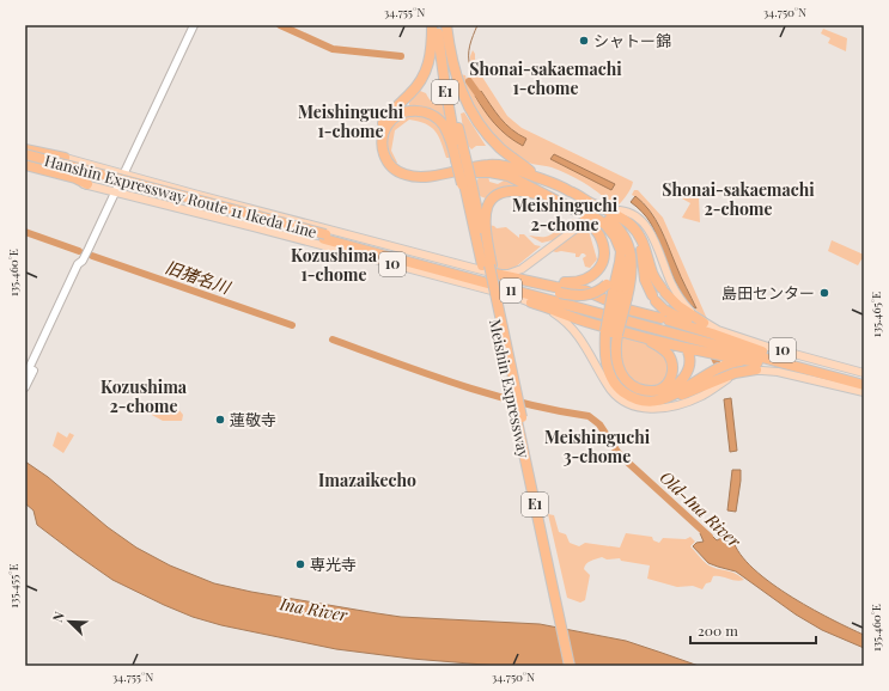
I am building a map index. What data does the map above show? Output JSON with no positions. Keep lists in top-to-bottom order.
{
  "streets": {
    "highway": [
      "E1",
      "Hanshin Expressway Route 11 Ikeda Line",
      "11",
      "Meishin Expressway"
    ],
    "main road": ["10"]
  },
  "crossings": [
    ["Hanshin Expressway Route 11 Ikeda Line", "11"],
    ["10", "11"],
    ["10", "Meishin Expressway"]
  ],
  "districts": [
    "Shonai-sakaemachi 1-chome",
    "Meishinguchi 1-chome",
    "Shonai-sakaemachi 2-chome",
    "Meishinguchi 2-chome",
    "Kozushima 1-chome",
    "Kozushima 2-chome",
    "Meishinguchi 3-chome",
    "Imazaikecho"
  ],
  "water": ["旧猪名川", "Old-Ina River", "Ina River"],
  "places": [
    "シャトー錦",
    "島田センター",
    "蓮敬寺",
    "専光寺"
  ],
  "scale_bar": "200 m",
  "north": "top left",
  "coordinates": [
    "34.755°N",
    "34.750°N",
    "135.460°E",
    "135.465°E",
    "135.455°E"
  ]
}
